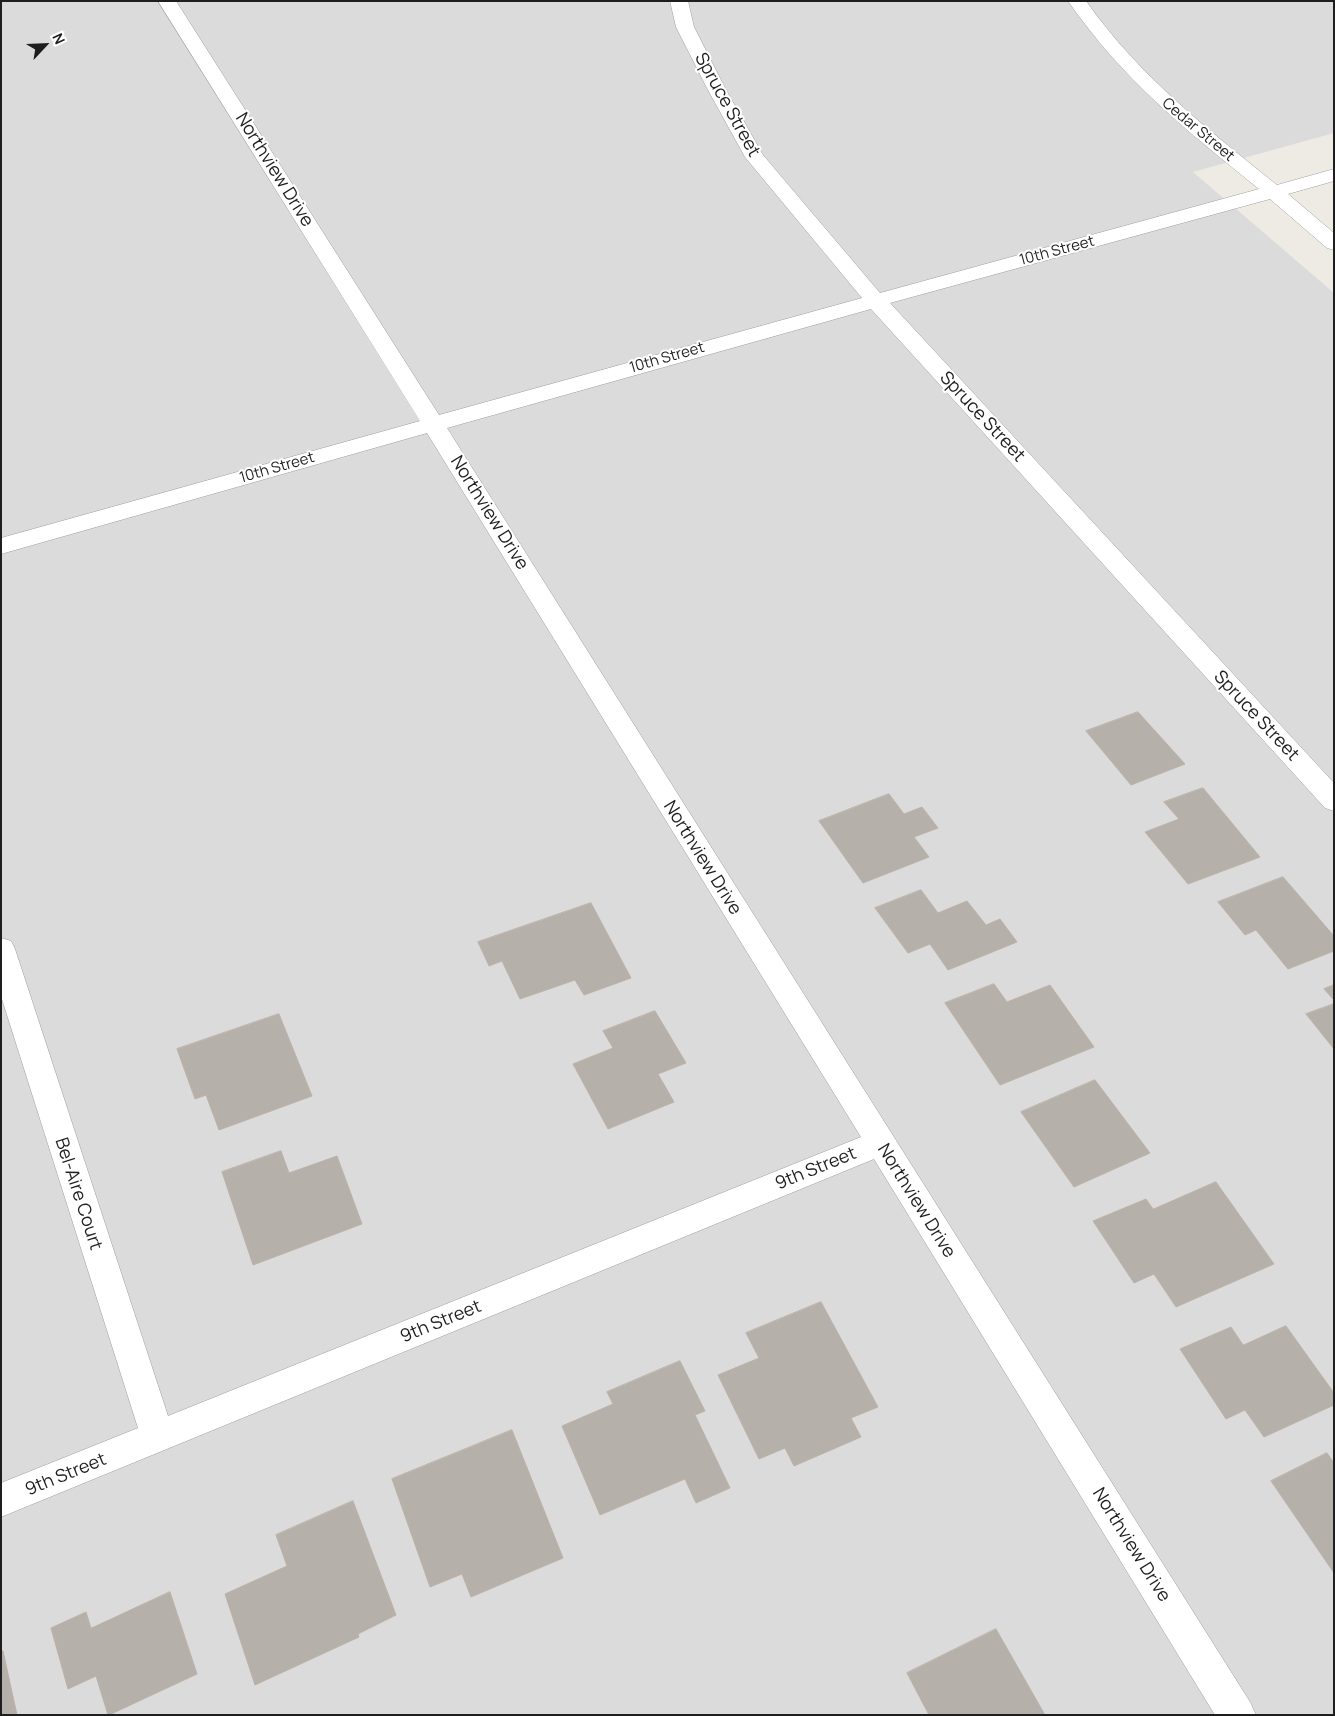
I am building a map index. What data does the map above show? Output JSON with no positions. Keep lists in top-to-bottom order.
{
  "streets": {
    "street": [
      "Spruce Street",
      "Cedar Street",
      "Northview Drive",
      "10th Street",
      "9th Street",
      "Bel-Aire Court"
    ]
  },
  "crossings": [
    ["Spruce Street", "10th Street"],
    ["Cedar Street", "10th Street"],
    ["Northview Drive", "10th Street"],
    ["Northview Drive", "9th Street"],
    ["9th Street", "Bel-Aire Court"]
  ],
  "north": "top right"
}
